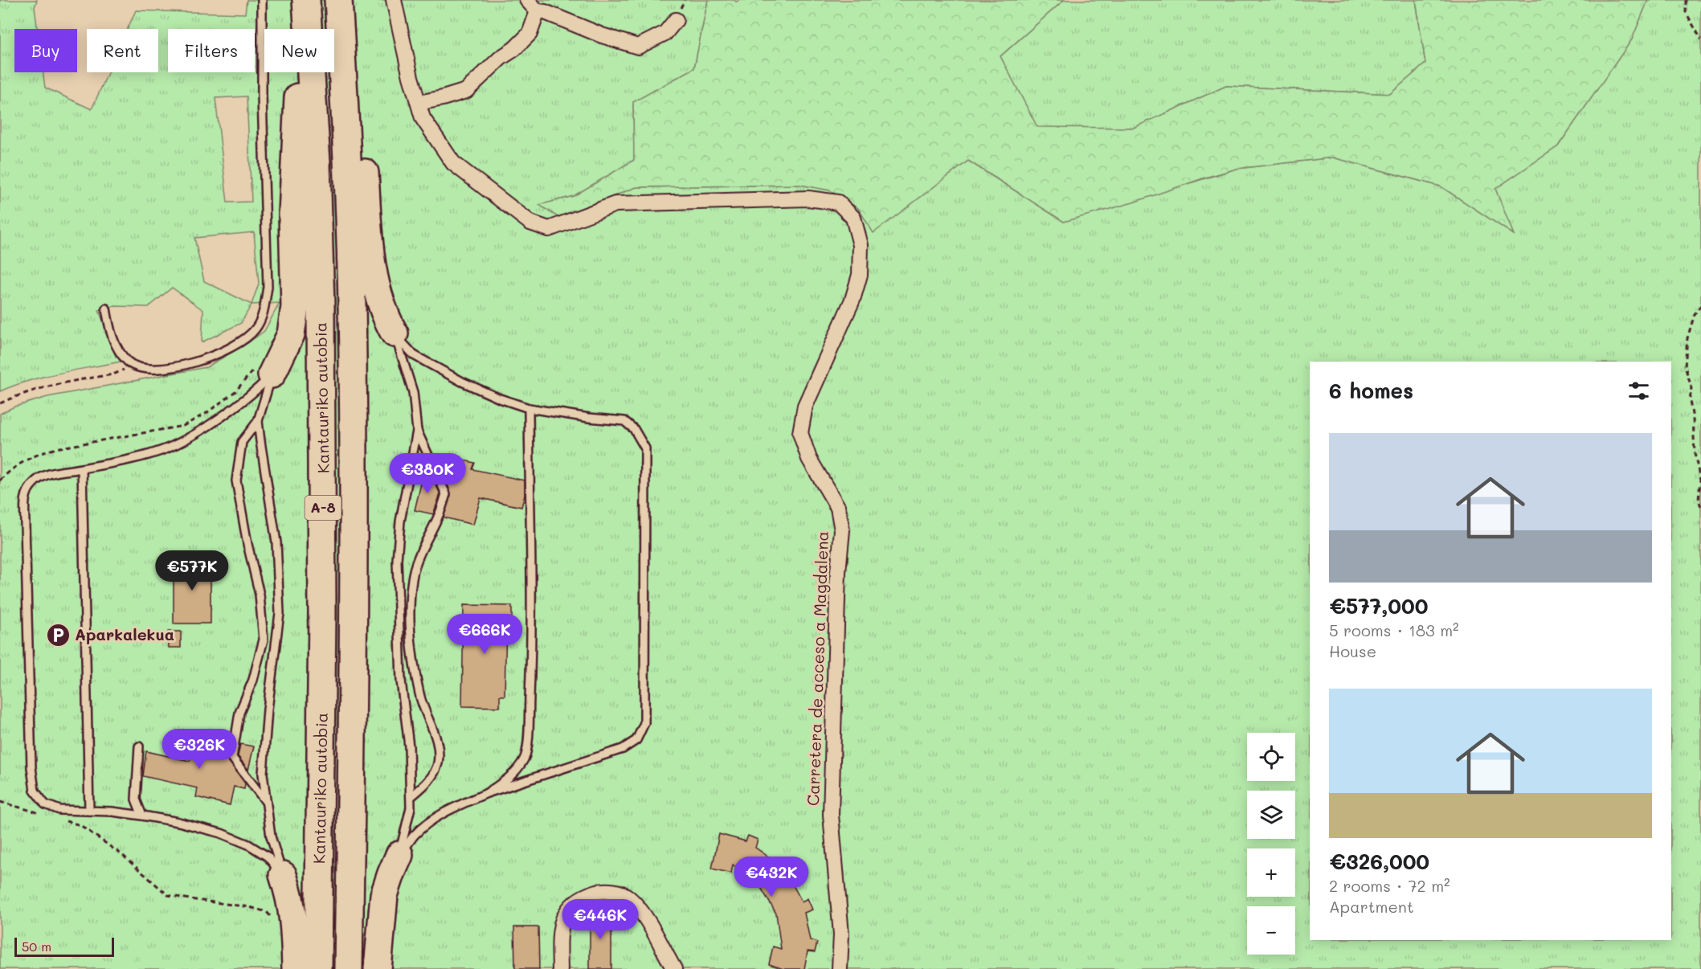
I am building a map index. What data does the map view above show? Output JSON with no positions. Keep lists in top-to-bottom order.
{
  "streets": {
    "highway": ["Kantauriko autobia", "A-8"],
    "street": ["Carretera de acceso a Magdalena"]
  },
  "places": {
    "parking": ["Aparkalekua"]
  },
  "scale_bar": "50 m",
  "page": {
    "chip": [
      "Buy",
      "Rent",
      "Filters",
      "New"
    ],
    "heading": "6 homes",
    "list": [
      {
        "name": "€577,000",
        "note": "5 rooms · 183 m² · House"
      },
      {
        "name": "€326,000",
        "note": "2 rooms · 72 m² · Apartment"
      }
    ],
    "price": [
      "€380K",
      "€577K",
      "€666K",
      "€326K",
      "€432K",
      "€446K"
    ],
    "map_buttons": ["+", "−"],
    "scale": "50 m"
  }
}
